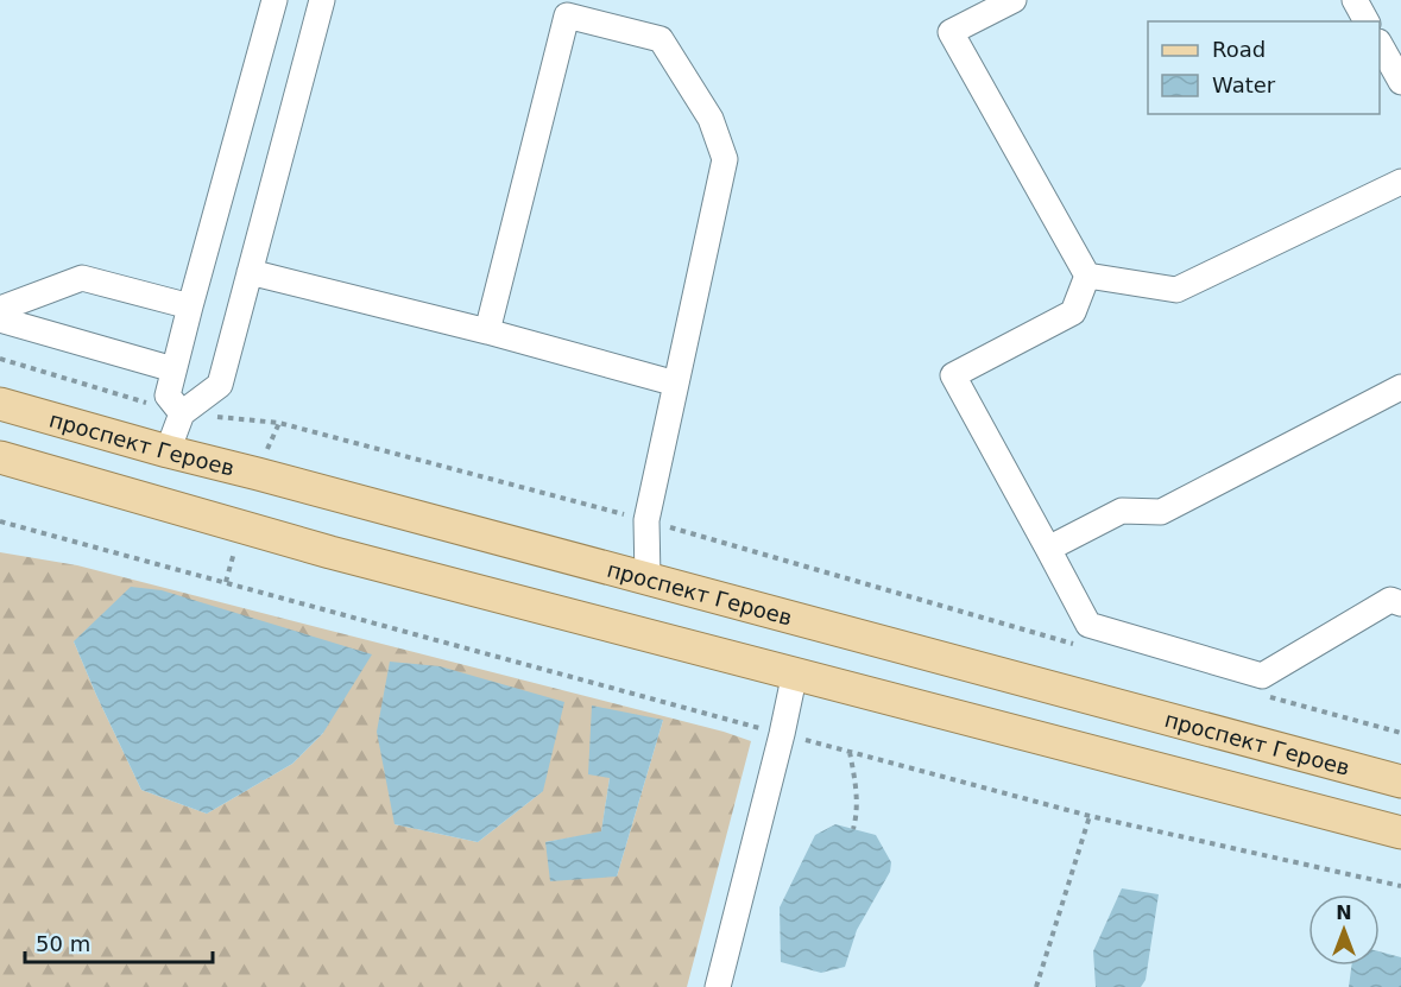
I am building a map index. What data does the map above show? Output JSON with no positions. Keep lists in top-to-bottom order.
{
  "streets": {
    "main road": ["проспект Героев"]
  },
  "legend": ["Road", "Water"],
  "scale_bar": "50 m",
  "north": "top"
}
